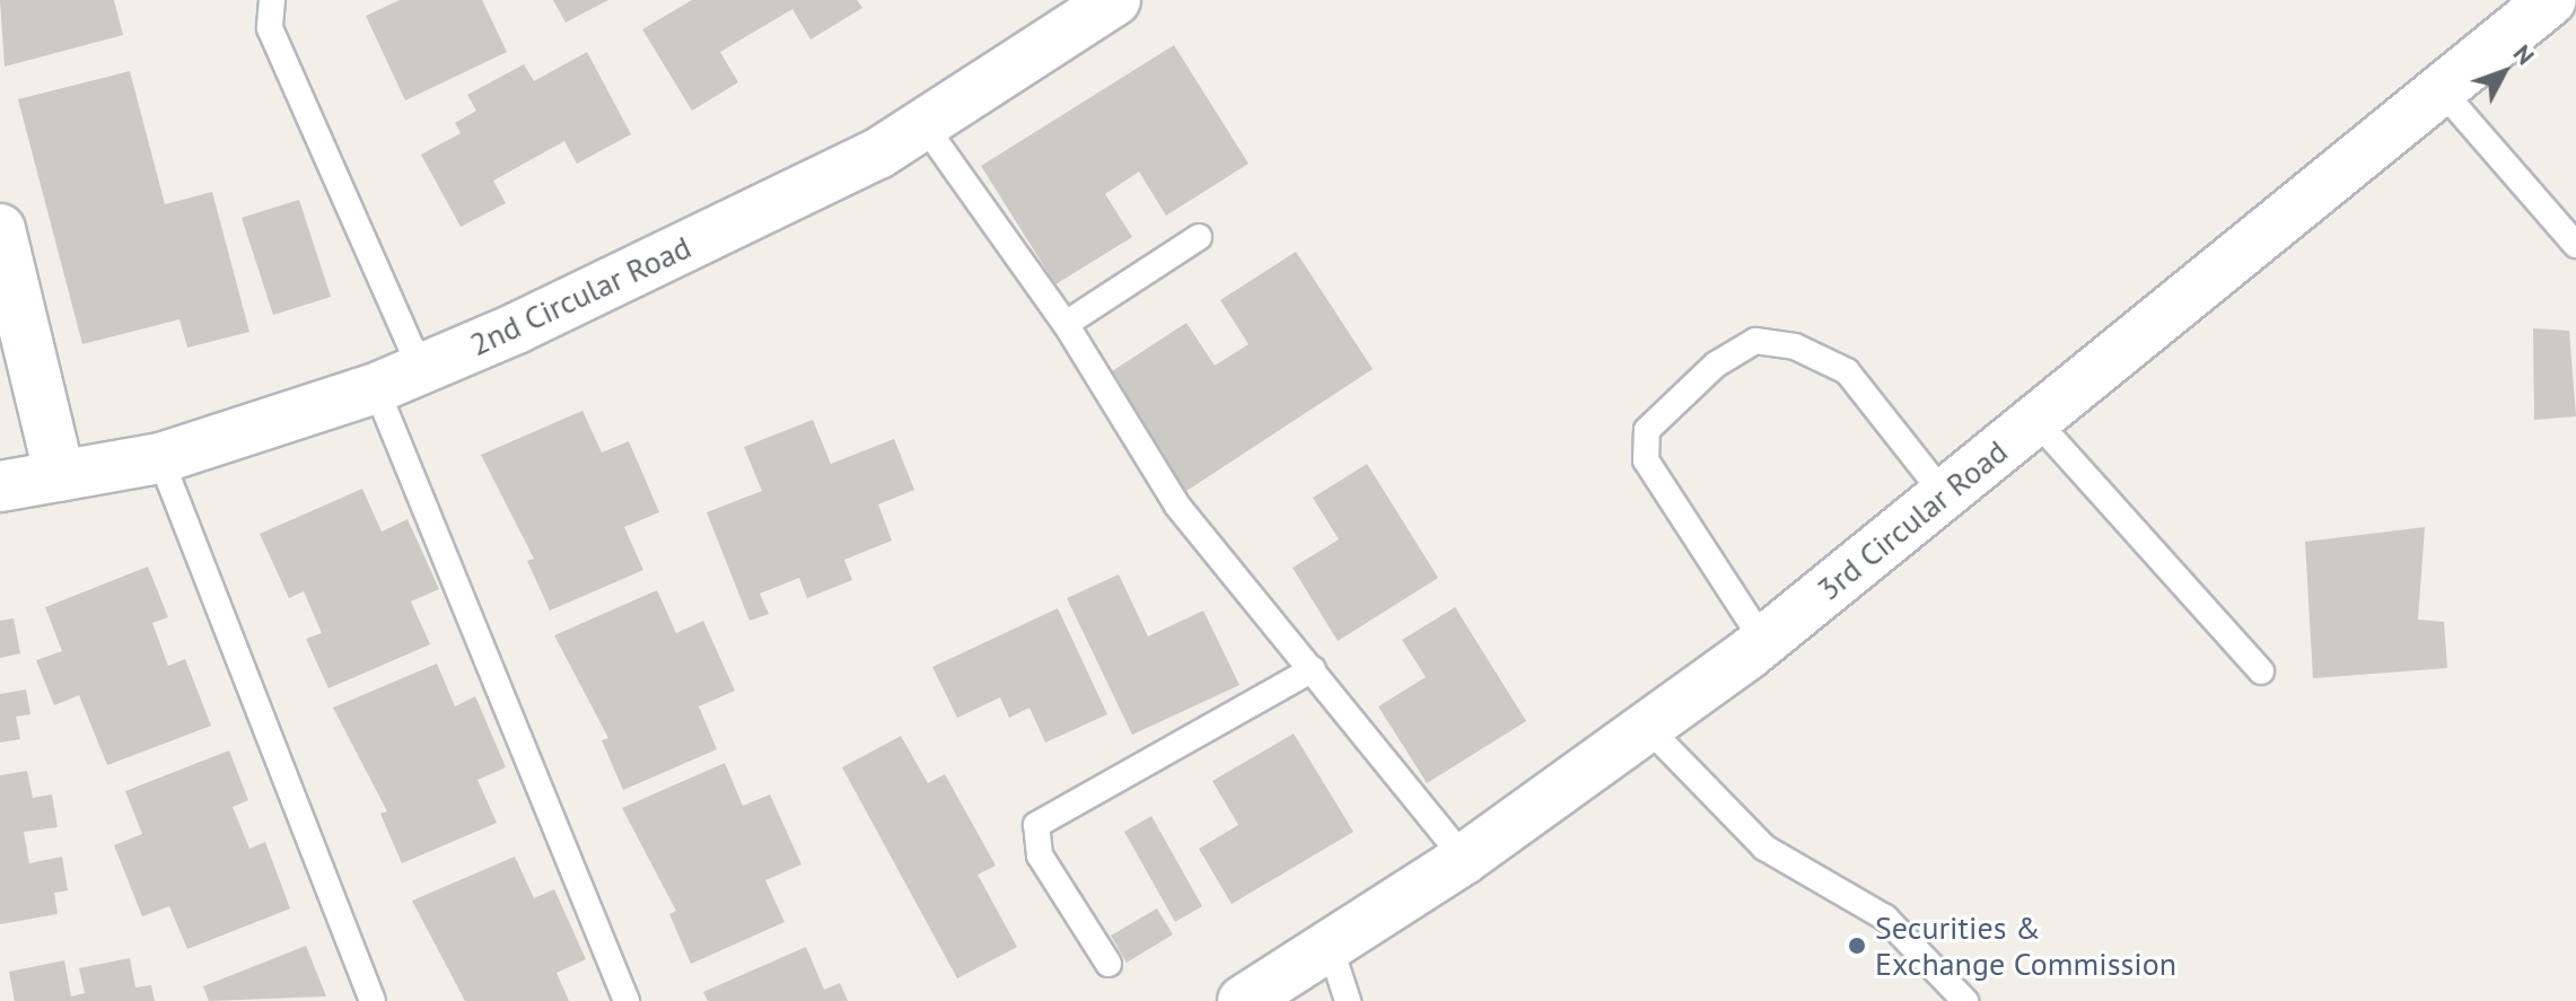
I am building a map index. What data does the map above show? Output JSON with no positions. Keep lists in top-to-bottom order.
{
  "streets": {
    "street": ["2nd Circular Road", "3rd Circular Road"]
  },
  "places": ["Securities & Exchange Commission"],
  "north": "top right"
}
